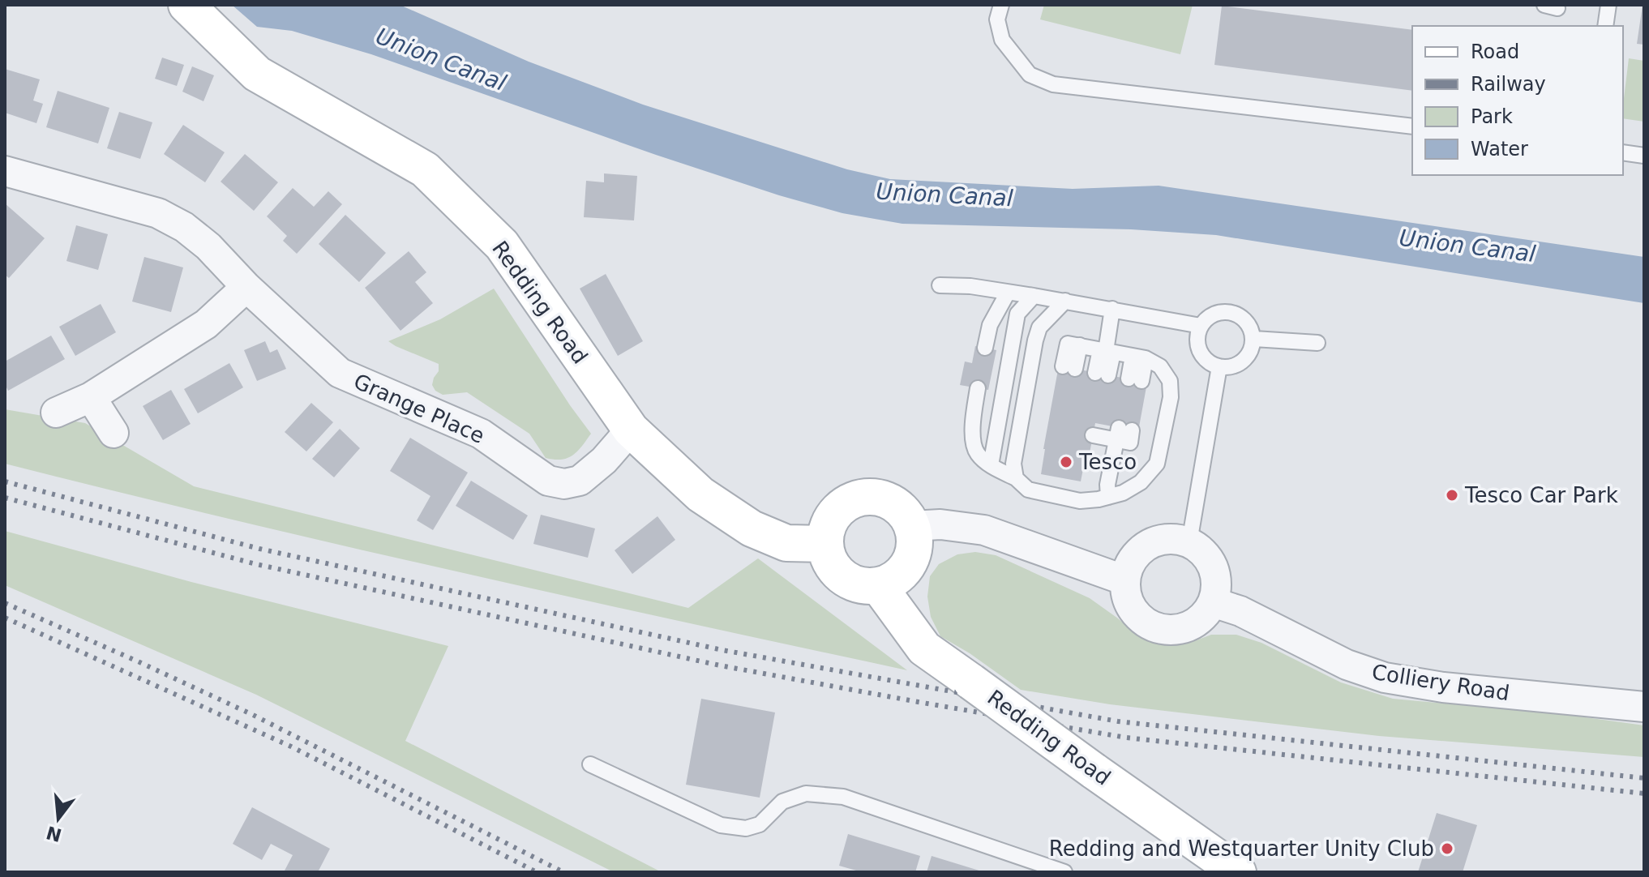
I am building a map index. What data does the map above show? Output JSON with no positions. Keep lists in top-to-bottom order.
{
  "streets": {
    "main road": ["Redding Road"],
    "street": ["Grange Place", "Colliery Road"]
  },
  "crossings": [
    ["Redding Road", "Grange Place"]
  ],
  "water": ["Union Canal"],
  "places": ["Tesco", "Tesco Car Park", "Redding and Westquarter Unity Club"],
  "legend": [
    "Road",
    "Railway",
    "Park",
    "Water"
  ],
  "north": "bottom"
}
